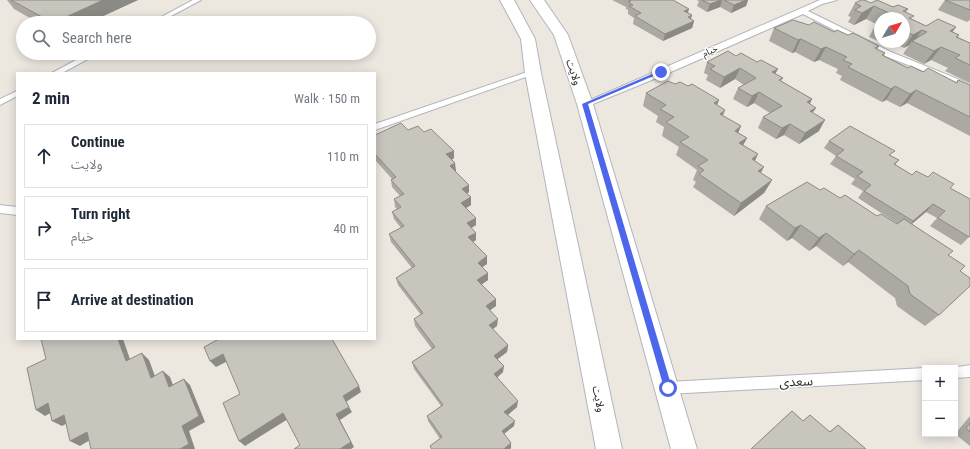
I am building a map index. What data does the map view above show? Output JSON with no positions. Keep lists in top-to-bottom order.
{
  "streets": {
    "street": ["ولایت"],
    "lane": ["خیام", "سعدی"]
  },
  "crossings": [
    ["خیام", "ولایت"],
    ["ولایت", "سعدی"]
  ],
  "north": "top right",
  "page": {
    "search": "Search here",
    "heading": ["2 min", "Walk · 150 m"],
    "list": [
      ["Continue", "ولایت", "110 m"],
      ["Turn right", "خیام", "40 m"],
      "Arrive at destination"
    ],
    "map_buttons": ["+", "−"]
  }
}
